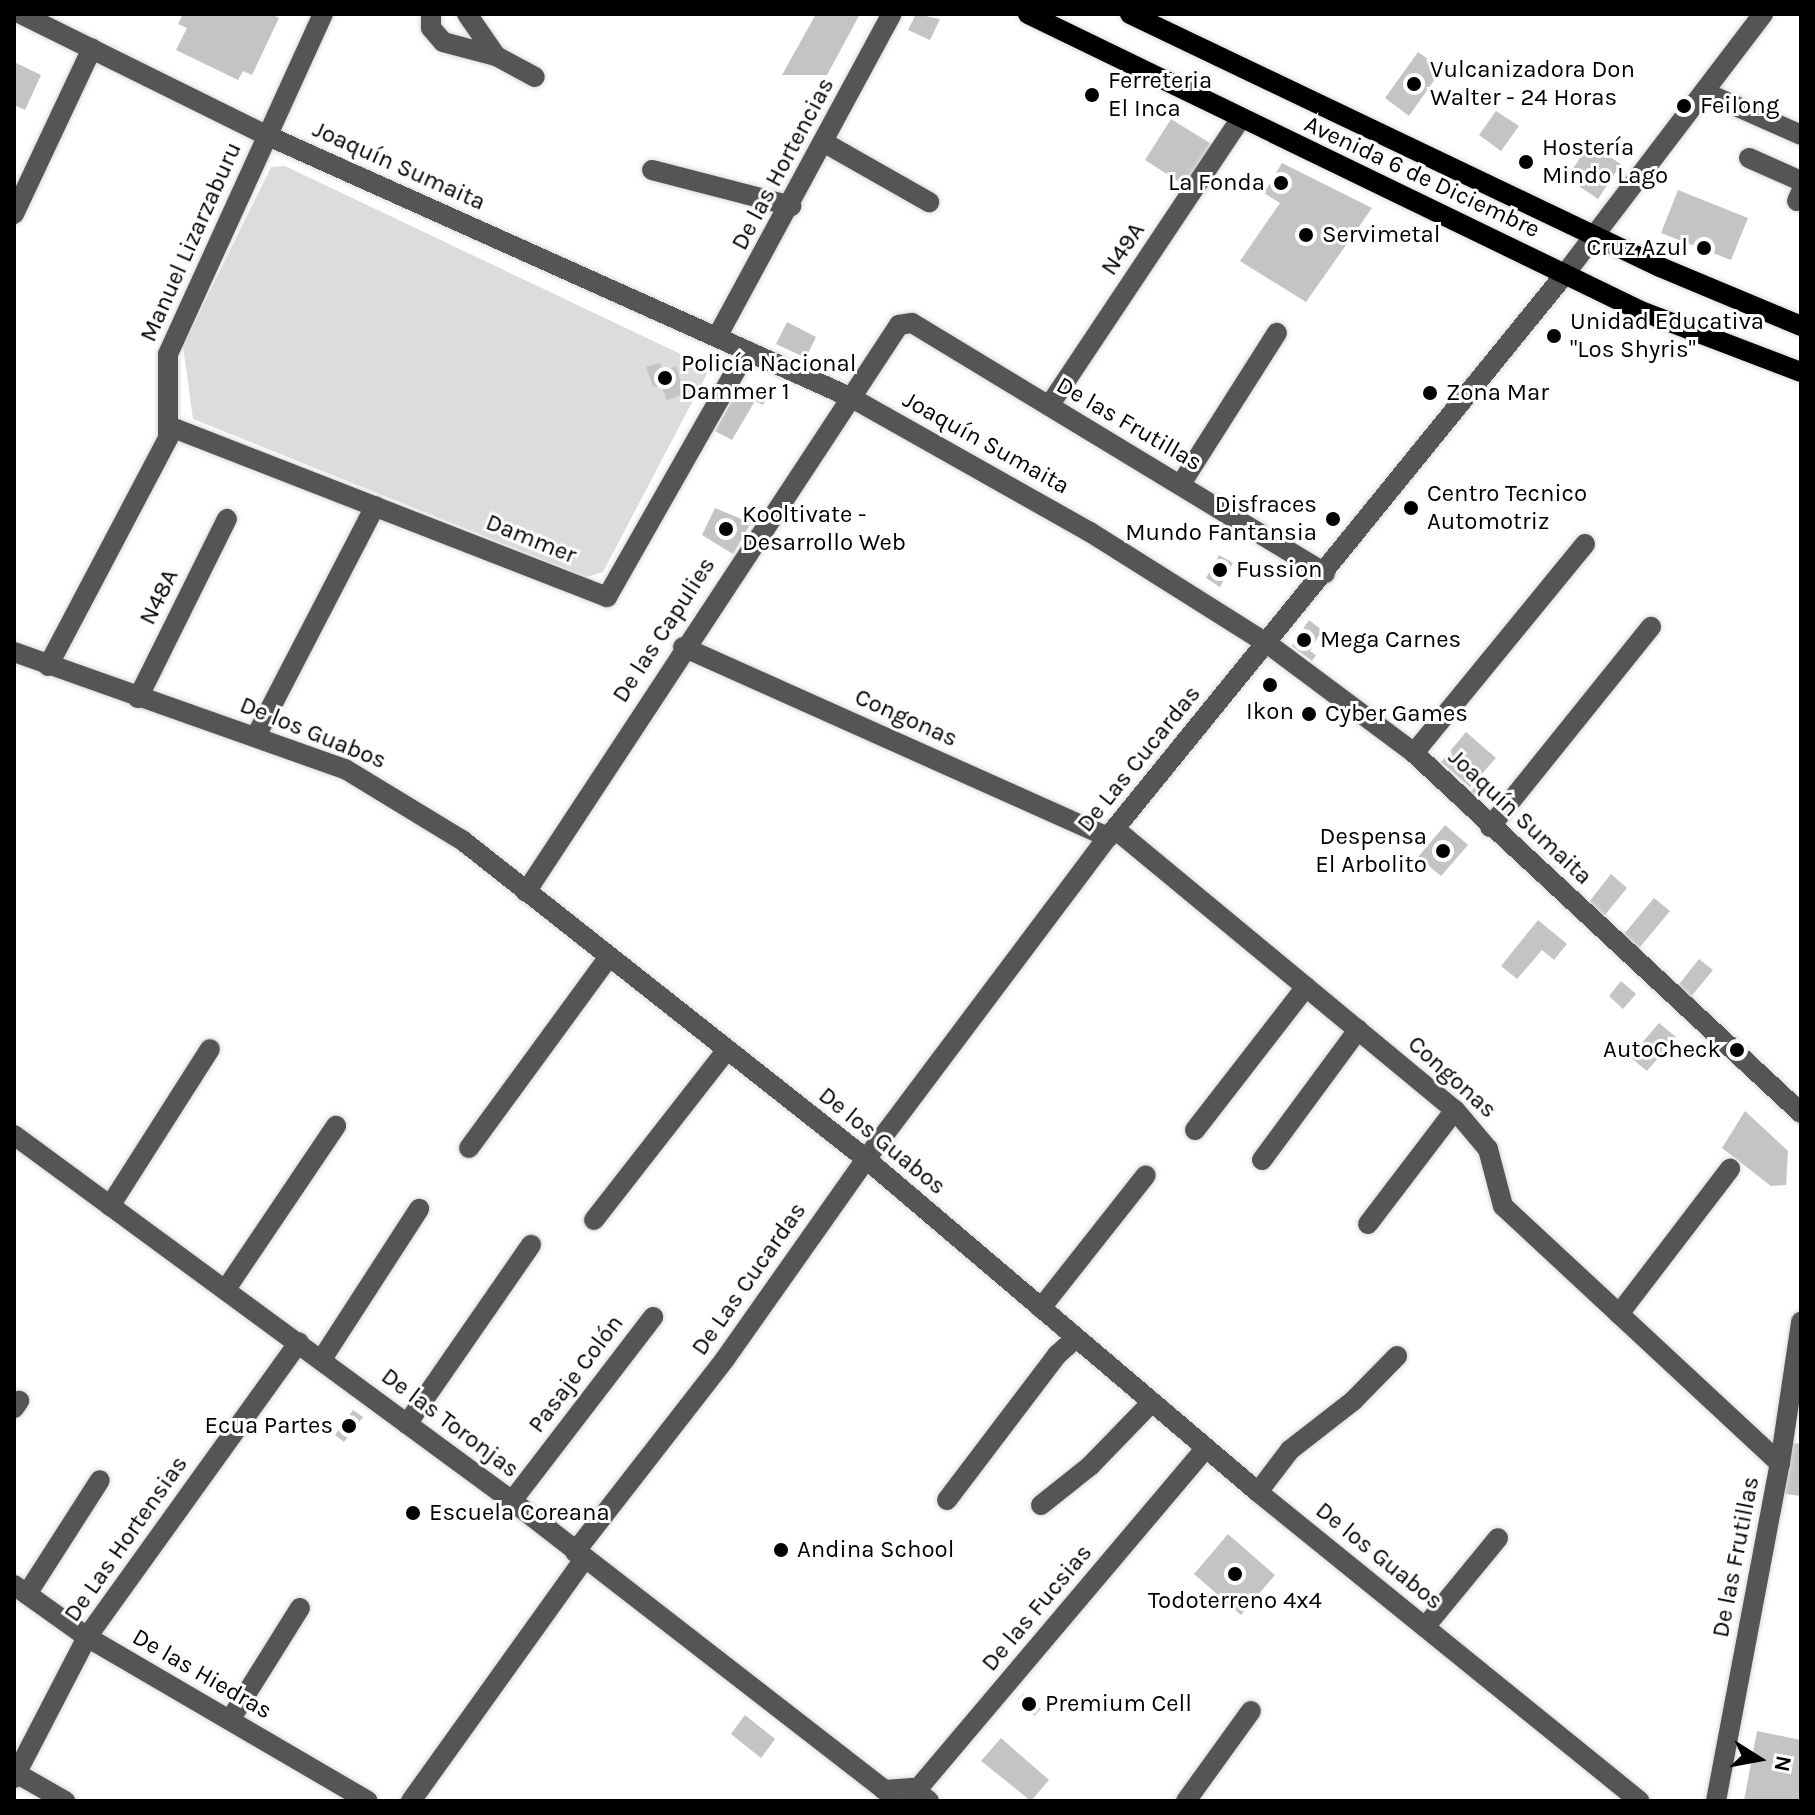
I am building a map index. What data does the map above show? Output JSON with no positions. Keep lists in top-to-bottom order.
{
  "streets": {
    "main road": ["Avenida 6 de Diciembre"],
    "street": [
      "De las Hortencias",
      "Joaquín Sumaita",
      "Manuel Lizarzaburu",
      "N49A",
      "De las Frutillas",
      "Dammer",
      "N48A",
      "De las Capulies",
      "Congonas",
      "De los Guabos",
      "De Las Cucardas",
      "Pasaje Colón",
      "De las Toronjas",
      "De Las Hortensias",
      "De las Fucsias",
      "De las Hiedras"
    ]
  },
  "crossings": [
    ["De las Hortencias", "Joaquín Sumaita"],
    ["Joaquín Sumaita", "Manuel Lizarzaburu"],
    ["Joaquín Sumaita", "Dammer"],
    ["Joaquín Sumaita", "De las Capulies"],
    ["Joaquín Sumaita", "De Las Cucardas"],
    ["Avenida 6 de Diciembre", "N49A"],
    ["Avenida 6 de Diciembre", "De Las Cucardas"],
    ["Manuel Lizarzaburu", "Dammer"],
    ["N49A", "De las Frutillas"],
    ["De las Frutillas", "De las Capulies"],
    ["De las Frutillas", "Congonas"],
    ["De las Frutillas", "De Las Cucardas"],
    ["N48A", "De los Guabos"],
    ["De las Capulies", "Congonas"],
    ["De las Capulies", "De los Guabos"],
    ["Congonas", "De Las Cucardas"],
    ["De los Guabos", "De Las Cucardas"],
    ["De los Guabos", "De las Fucsias"],
    ["De Las Cucardas", "De las Toronjas"],
    ["Pasaje Colón", "De las Toronjas"],
    ["De las Toronjas", "De Las Hortensias"],
    ["De las Toronjas", "De las Fucsias"],
    ["De Las Hortensias", "De las Hiedras"]
  ],
  "places": [
    "Vulcanizadora Don Walter - 24 Horas",
    "Ferreteria El Inca",
    "Feilong",
    "Hostería Mindo Lago",
    "La Fonda",
    "Servimetal",
    "Cruz Azul",
    "Unidad Educativa \"Los Shyris\"",
    "Policía Nacional Dammer 1",
    "Zona Mar",
    "Centro Tecnico Automotriz",
    "Disfraces Mundo Fantansia",
    "Kooltivate - Desarrollo Web",
    "Fussion",
    "Mega Carnes",
    "Ikon",
    "Cyber Games",
    "Despensa El Arbolito",
    "AutoCheck",
    "Ecua Partes",
    "Escuela Coreana",
    "Andina School",
    "Todoterreno 4x4",
    "Premium Cell"
  ],
  "north": "right"
}
